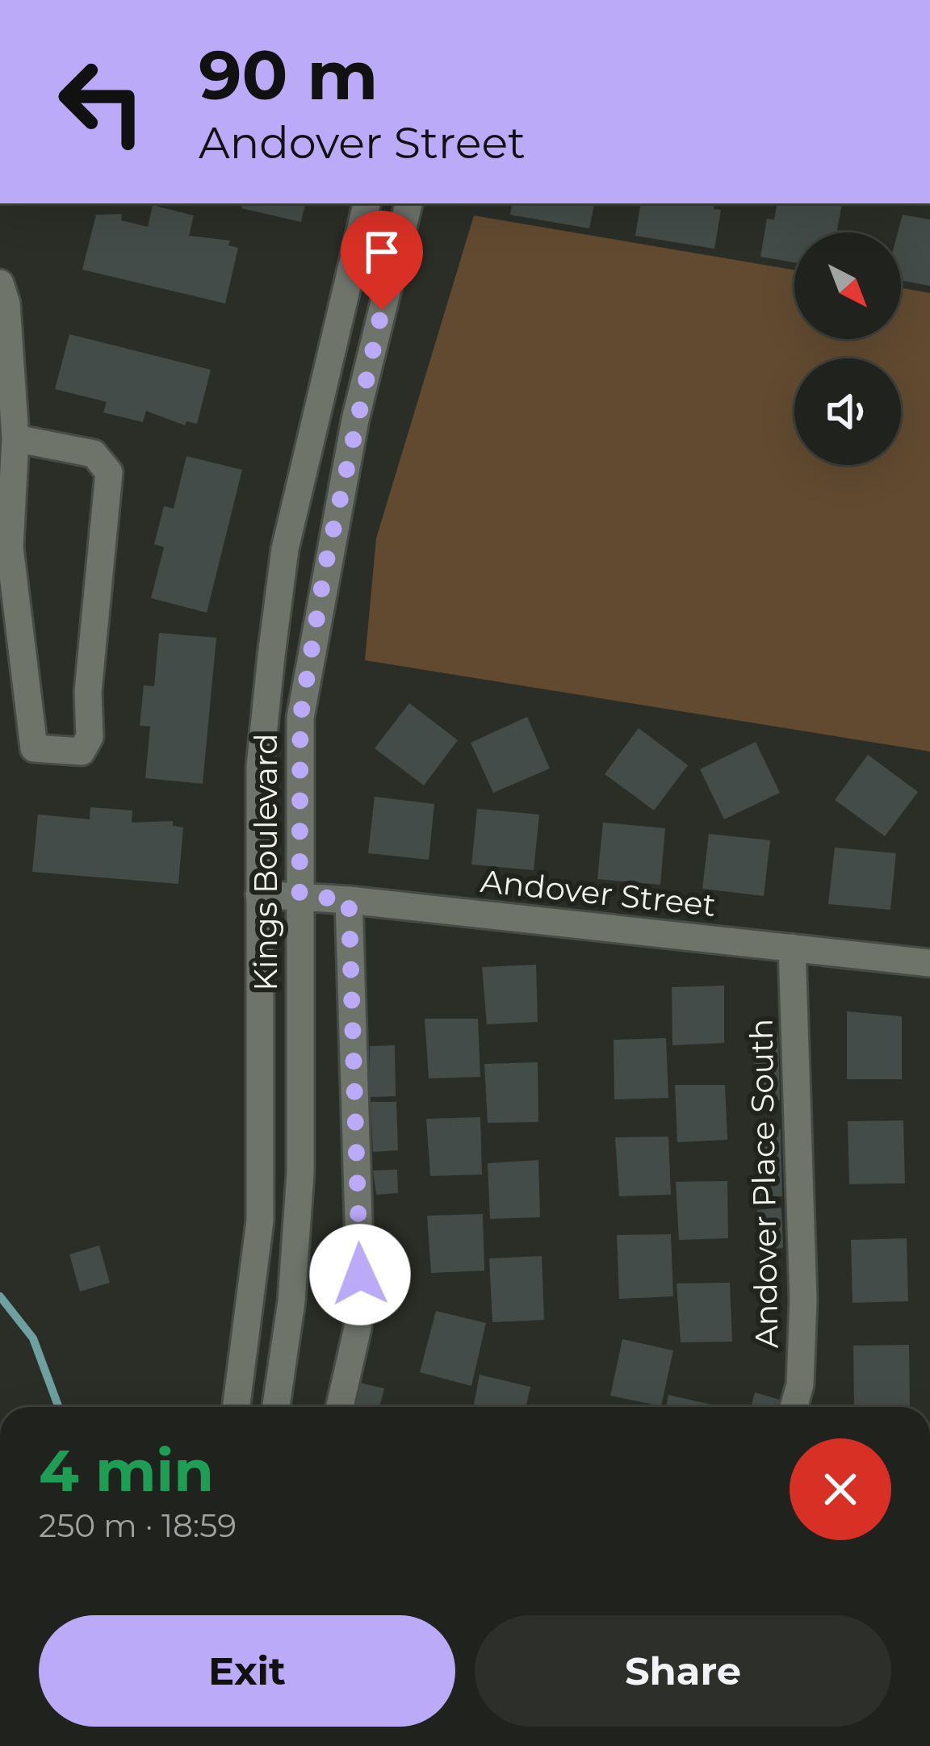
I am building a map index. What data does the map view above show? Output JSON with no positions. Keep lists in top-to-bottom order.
{
  "streets": {
    "street": ["Kings Boulevard", "Andover Street", "Andover Place South"]
  },
  "crossings": [
    ["Kings Boulevard", "Andover Street"],
    ["Andover Street", "Andover Place South"]
  ],
  "north": "bottom right",
  "page": {
    "turn": ["90 m", "Andover Street"],
    "heading": ["4 min", "250 m · 18:59"],
    "buttons": ["Exit", "Share"]
  }
}
